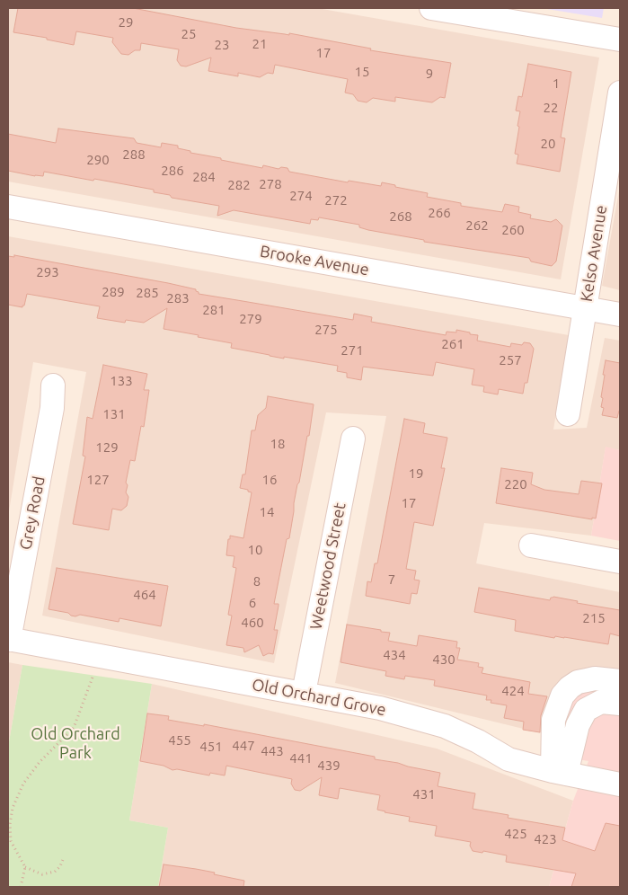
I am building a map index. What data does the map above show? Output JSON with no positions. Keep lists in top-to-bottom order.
{
  "streets": {
    "street": [
      "Kelso Avenue",
      "Brooke Avenue",
      "Grey Road",
      "Weetwood Street",
      "Old Orchard Grove"
    ]
  },
  "crossings": [
    ["Kelso Avenue", "Brooke Avenue"],
    ["Grey Road", "Old Orchard Grove"],
    ["Weetwood Street", "Old Orchard Grove"]
  ],
  "parks": ["Old Orchard Park"],
  "house_numbers": [
    "29",
    "25",
    "21",
    "23",
    "17",
    "15",
    "9",
    "1",
    "22",
    "20",
    "288",
    "290",
    "286",
    "284",
    "278",
    "282",
    "274",
    "272",
    "266",
    "268",
    "262",
    "260",
    "293",
    "289",
    "285",
    "283",
    "281",
    "279",
    "275",
    "261",
    "271",
    "257",
    "133",
    "131",
    "18",
    "129",
    "19",
    "127",
    "16",
    "220",
    "17",
    "14",
    "10",
    "7",
    "8",
    "464",
    "6",
    "215",
    "460",
    "434",
    "430",
    "424",
    "455",
    "447",
    "451",
    "443",
    "441",
    "439",
    "431",
    "425",
    "423"
  ]
}
